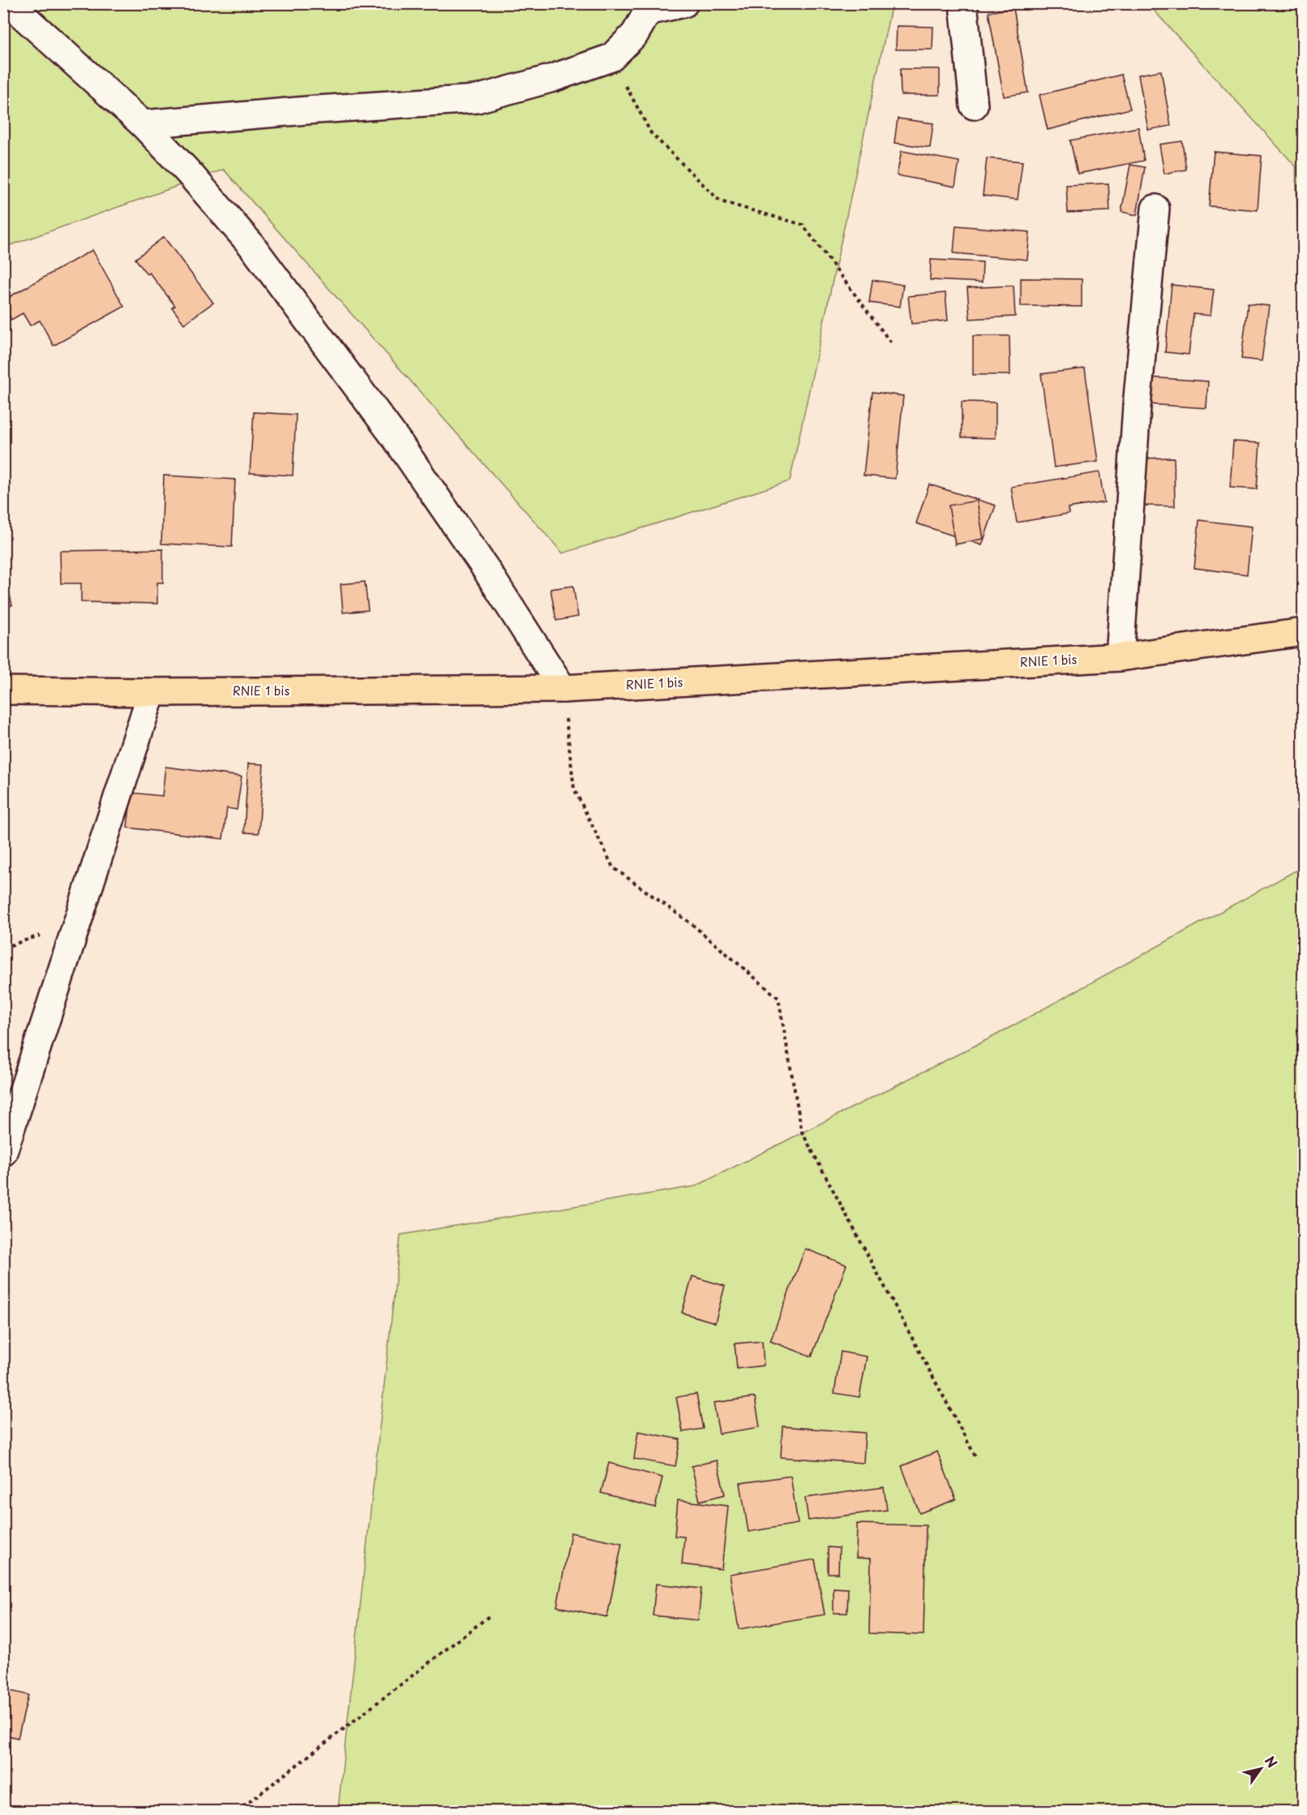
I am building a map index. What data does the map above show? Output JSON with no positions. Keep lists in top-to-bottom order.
{
  "streets": {
    "main road": ["RNIE 1 bis"]
  },
  "north": "top right"
}
